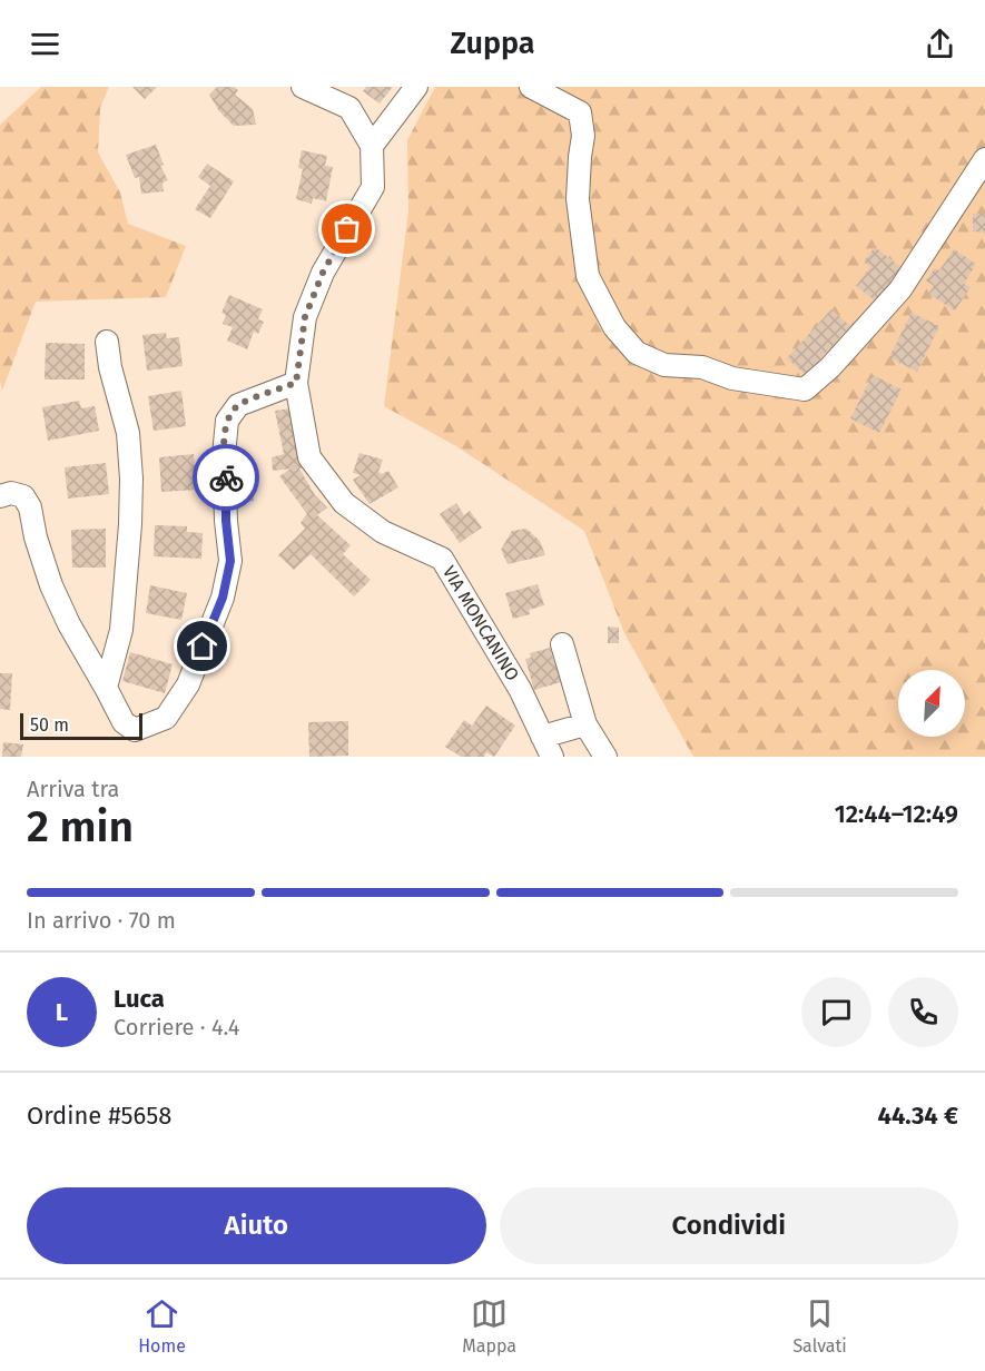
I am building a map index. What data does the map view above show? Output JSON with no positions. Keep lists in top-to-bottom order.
{
  "streets": {
    "street": ["VIA MONCANINO"]
  },
  "scale_bar": "50 m",
  "north": "top right",
  "page": {
    "header": "Zuppa",
    "scale": "50 m",
    "heading": ["2 min", "Arriva tra", "12:44–12:49"],
    "panel": [
      "Luca",
      "Corriere · 4.4",
      "Ordine #5658",
      "44.34 €"
    ],
    "bar": "In arrivo · 70 m",
    "round": "L",
    "buttons": ["Aiuto", "Condividi"],
    "tabs": ["Home", "Mappa", "Salvati"]
  }
}
